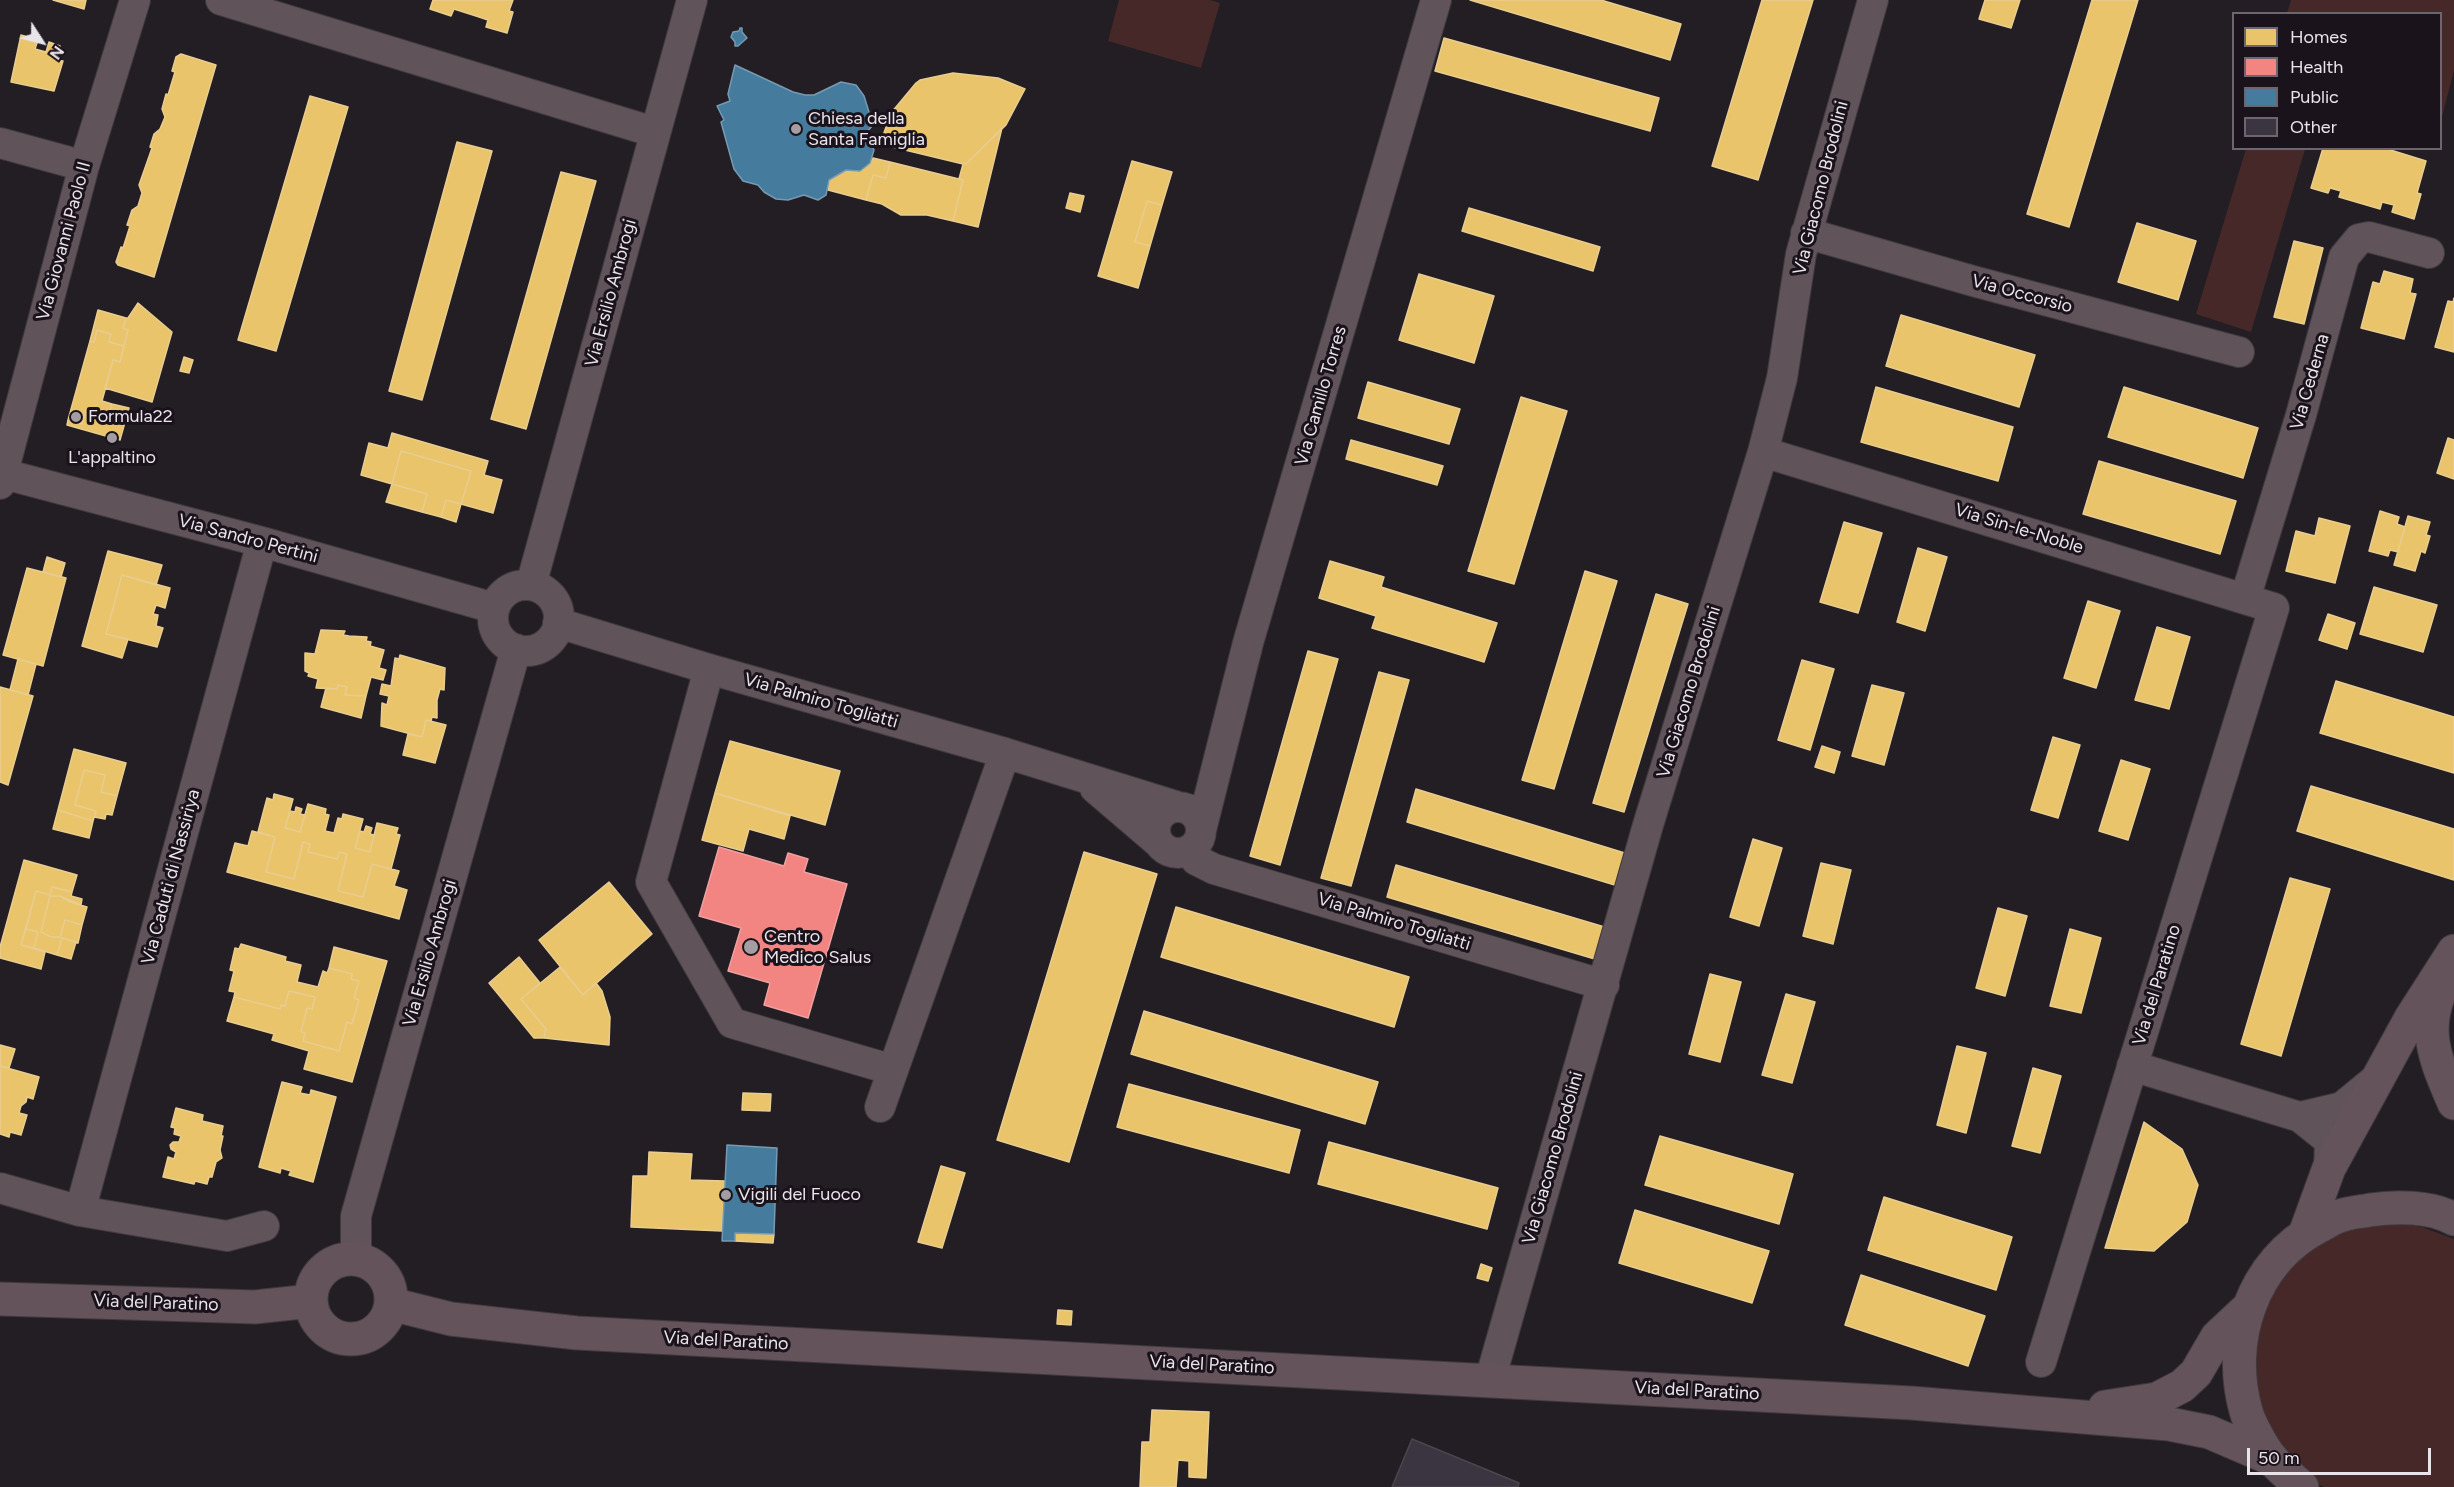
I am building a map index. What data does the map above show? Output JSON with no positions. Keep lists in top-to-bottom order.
{
  "streets": {
    "main road": ["Via del Paratino"],
    "street": [
      "Via Giacomo Brodolini",
      "Via Giovanni Paolo II",
      "Via Ersilio Ambrogi",
      "Via Occorsio",
      "Via Cederna",
      "Via Camillo Torres",
      "Via Sin-le-Noble",
      "Via Sandro Pertini",
      "Via Palmiro Togliatti",
      "Via Caduti di Nassiriya"
    ]
  },
  "crossings": [
    ["Via Giacomo Brodolini", "Via Occorsio"],
    ["Via Giacomo Brodolini", "Via Sin-le-Noble"],
    ["Via Giacomo Brodolini", "Via Palmiro Togliatti"],
    ["Via Giacomo Brodolini", "Via del Paratino"],
    ["Via Giovanni Paolo II", "Via Sandro Pertini"],
    ["Via Ersilio Ambrogi", "Via Sandro Pertini"],
    ["Via Ersilio Ambrogi", "Via Palmiro Togliatti"],
    ["Via Ersilio Ambrogi", "Via del Paratino"],
    ["Via Cederna", "Via Sin-le-Noble"],
    ["Via Camillo Torres", "Via Palmiro Togliatti"],
    ["Via Sin-le-Noble", "Via del Paratino"],
    ["Via Sandro Pertini", "Via Palmiro Togliatti"],
    ["Via Sandro Pertini", "Via Caduti di Nassiriya"]
  ],
  "places": [
    "Chiesa della Santa Famiglia",
    "Formula22",
    "L'appaltino",
    "Centro Medico Salus",
    "Vigili del Fuoco"
  ],
  "legend": [
    "Homes",
    "Health",
    "Public",
    "Other"
  ],
  "scale_bar": "50 m",
  "north": "bottom right"
}
